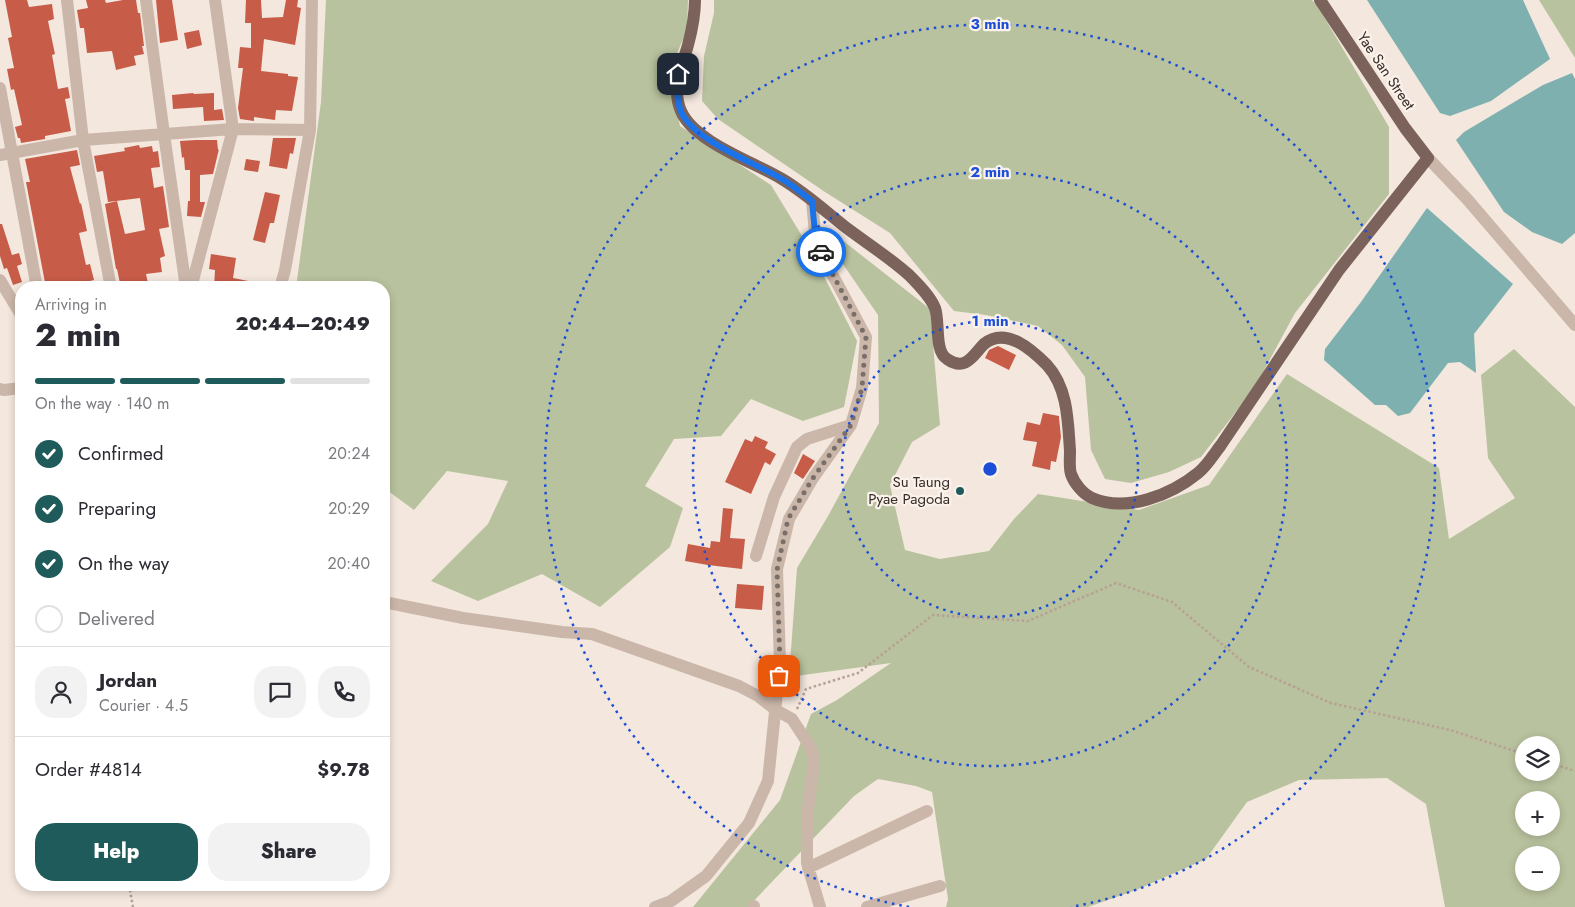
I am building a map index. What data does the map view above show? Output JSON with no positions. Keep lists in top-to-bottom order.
{
  "streets": {
    "main road": ["Yae San Street"]
  },
  "places": ["Su Taung Pyae Pagoda"],
  "page": {
    "heading": ["2 min", "Arriving in", "20:44–20:49"],
    "panel": [
      "Jordan",
      "Courier · 4.5",
      "Order #4814",
      "$9.78"
    ],
    "bar": "On the way · 140 m",
    "list": [
      ["Confirmed", "20:24"],
      ["Preparing", "20:29"],
      ["On the way", "20:40"],
      "Delivered"
    ],
    "map_buttons": ["+", "−"],
    "buttons": ["Help", "Share"]
  },
  "rings": ["3 min", "2 min", "1 min"]
}
